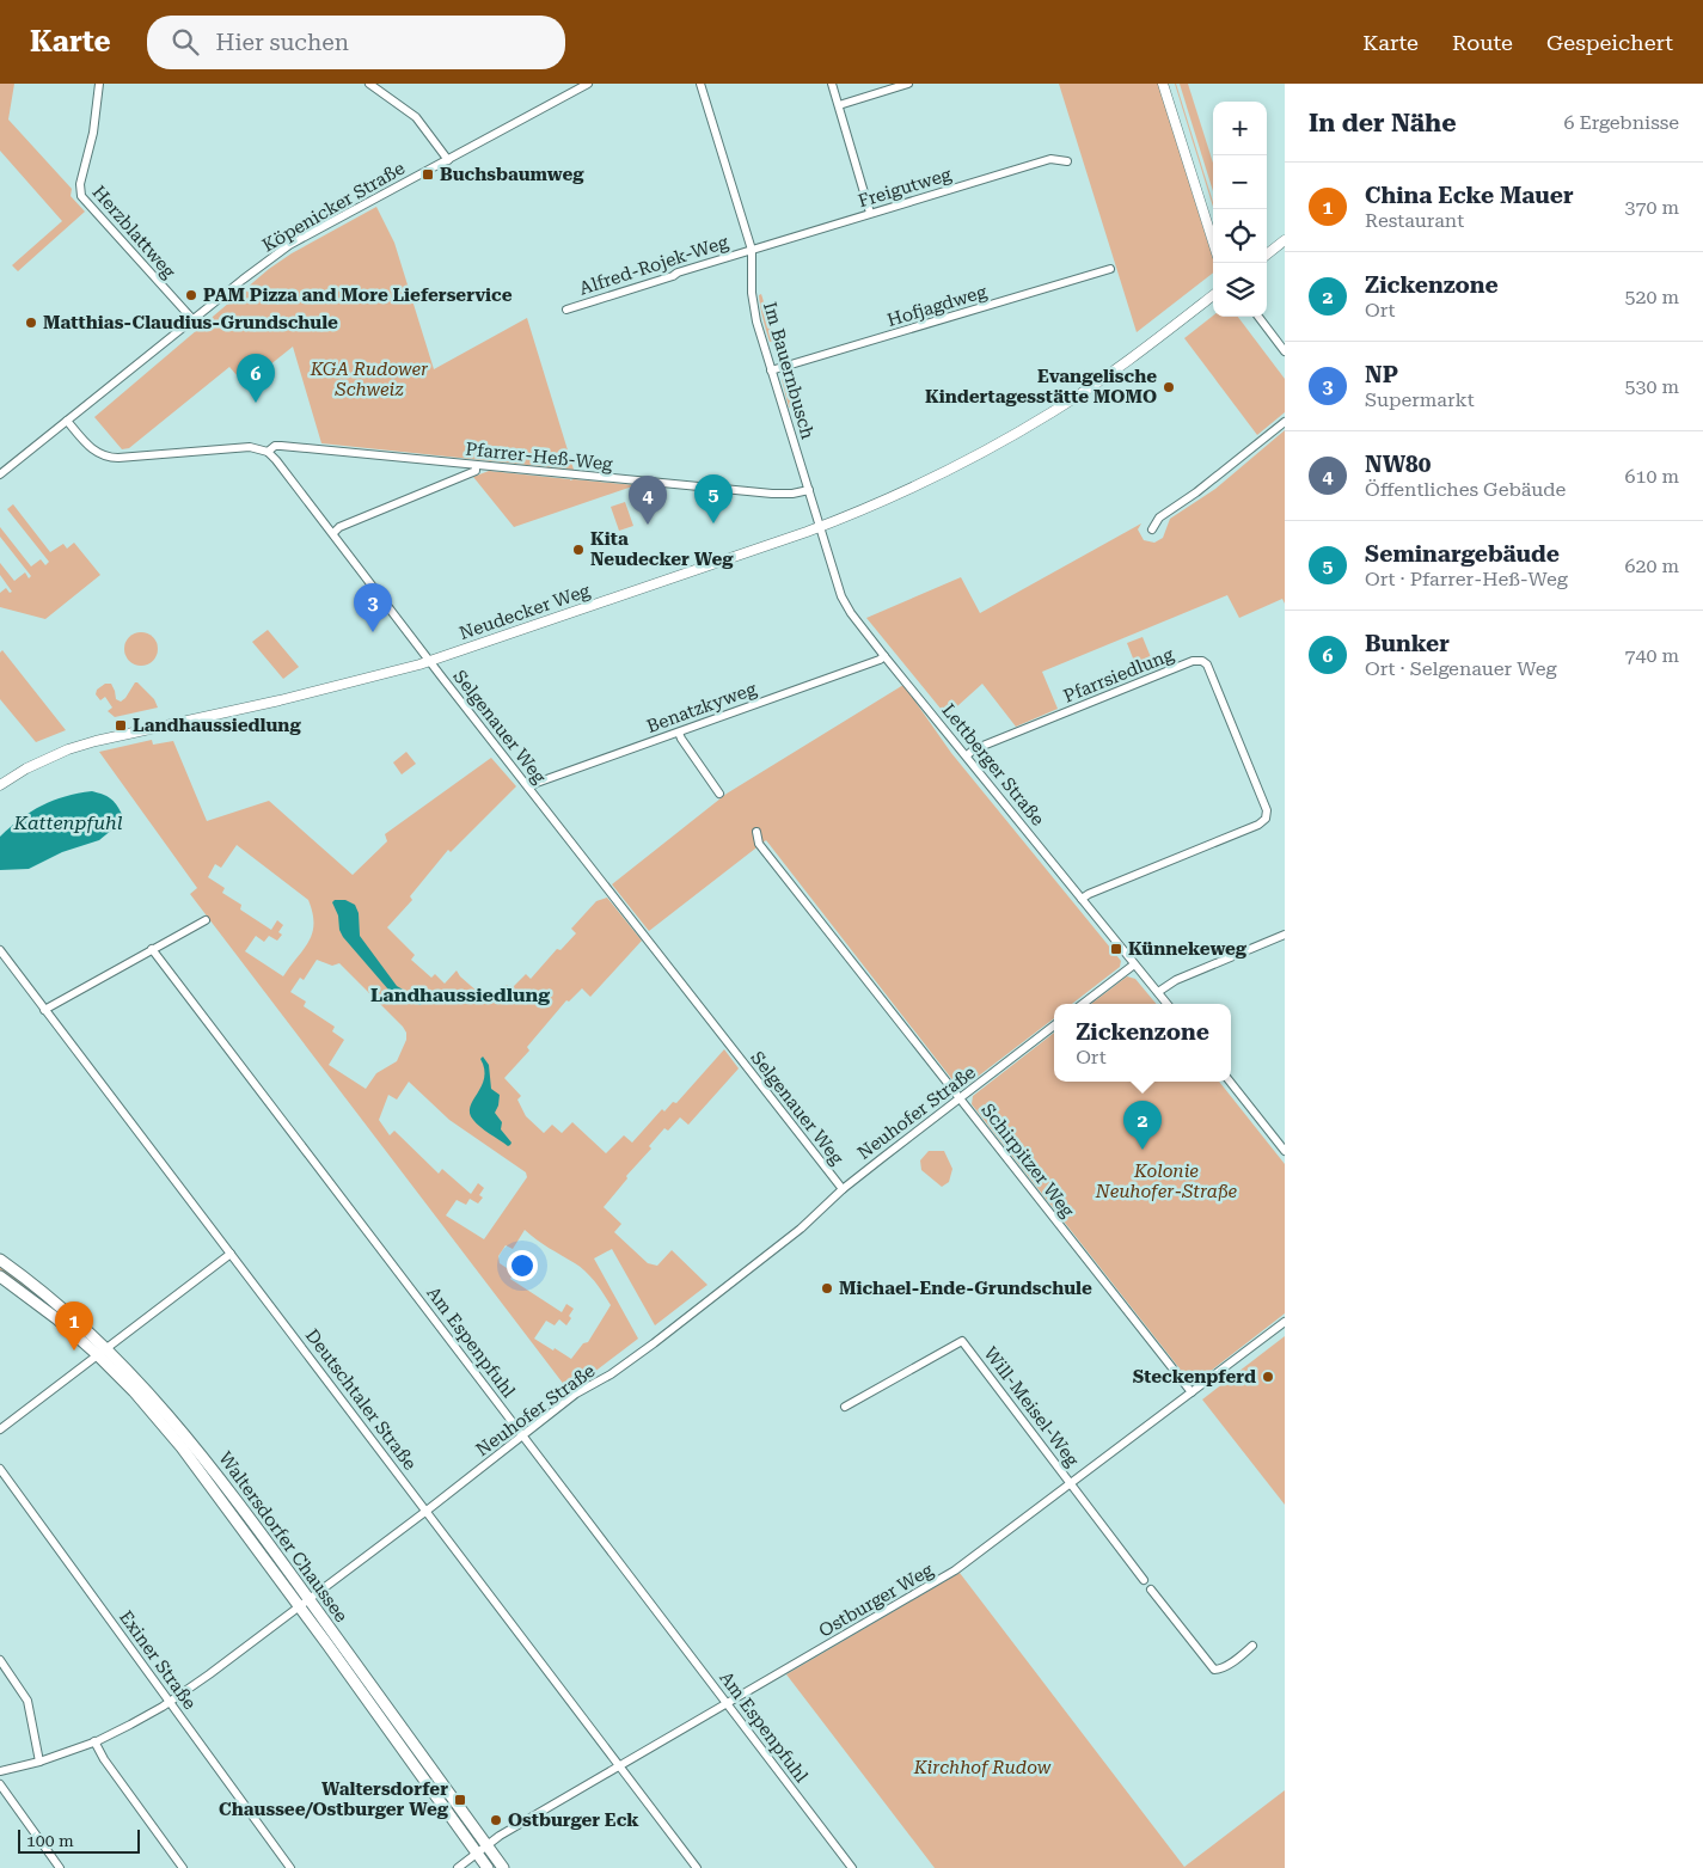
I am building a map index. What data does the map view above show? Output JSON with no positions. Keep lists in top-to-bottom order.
{
  "streets": {
    "main road": ["Waltersdorfer Chaussee"],
    "street": [
      "Freigutweg",
      "Köpenicker Straße",
      "Herzblattweg",
      "Alfred-Rojek-Weg",
      "Hofjagdweg",
      "Im Bauernbusch",
      "Pfarrer-Heß-Weg",
      "Neudecker Weg",
      "Pfarrsiedlung",
      "Benatzkyweg",
      "Selgenauer Weg",
      "Lettberger Straße",
      "Neuhofer Straße",
      "Schirpitzer Weg",
      "Am Espenpfuhl",
      "Deutschtaler Straße",
      "Will-Meisel-Weg",
      "Ostburger Weg",
      "Exiner Straße"
    ]
  },
  "crossings": [
    ["Freigutweg", "Alfred-Rojek-Weg"],
    ["Freigutweg", "Im Bauernbusch"],
    ["Köpenicker Straße", "Herzblattweg"],
    ["Alfred-Rojek-Weg", "Im Bauernbusch"],
    ["Hofjagdweg", "Im Bauernbusch"],
    ["Im Bauernbusch", "Pfarrer-Heß-Weg"],
    ["Im Bauernbusch", "Neudecker Weg"],
    ["Im Bauernbusch", "Lettberger Straße"],
    ["Pfarrer-Heß-Weg", "Selgenauer Weg"],
    ["Neudecker Weg", "Selgenauer Weg"],
    ["Neudecker Weg", "Lettberger Straße"],
    ["Pfarrsiedlung", "Lettberger Straße"],
    ["Benatzkyweg", "Selgenauer Weg"],
    ["Benatzkyweg", "Lettberger Straße"],
    ["Selgenauer Weg", "Neuhofer Straße"],
    ["Neuhofer Straße", "Schirpitzer Weg"],
    ["Neuhofer Straße", "Am Espenpfuhl"],
    ["Neuhofer Straße", "Deutschtaler Straße"],
    ["Neuhofer Straße", "Waltersdorfer Chaussee"],
    ["Neuhofer Straße", "Exiner Straße"],
    ["Schirpitzer Weg", "Ostburger Weg"],
    ["Am Espenpfuhl", "Ostburger Weg"],
    ["Deutschtaler Straße", "Ostburger Weg"],
    ["Will-Meisel-Weg", "Ostburger Weg"],
    ["Waltersdorfer Chaussee", "Ostburger Weg"]
  ],
  "districts": ["Landhaussiedlung"],
  "water": ["Kattenpfuhl"],
  "parks": ["KGA Rudower Schweiz", "Kolonie Neuhofer-Straße", "Kirchhof Rudow"],
  "places": {
    "transit": [
      "Buchsbaumweg",
      "Landhaussiedlung",
      "Künnekeweg",
      "Waltersdorfer Chaussee/Ostburger Weg"
    ],
    "other": [
      "PAM Pizza and More Lieferservice",
      "Matthias-Claudius-Grundschule",
      "Evangelische Kindertagesstätte MOMO",
      "Kita Neudecker Weg",
      "Michael-Ende-Grundschule",
      "Steckenpferd",
      "Ostburger Eck"
    ]
  },
  "scale_bar": "100 m",
  "page": {
    "header": "Karte",
    "search": "Hier suchen",
    "nav": ["Karte", "Route", "Gespeichert"],
    "heading": ["In der Nähe", "6 Ergebnisse"],
    "map_buttons": ["+", "−"],
    "list": [
      {
        "mark": "1",
        "name": "China Ecke Mauer",
        "note": "Restaurant",
        "value": "370 m"
      },
      {
        "mark": "2",
        "name": "Zickenzone",
        "note": "Ort",
        "value": "520 m"
      },
      {
        "mark": "3",
        "name": "NP",
        "note": "Supermarkt",
        "value": "530 m"
      },
      {
        "mark": "4",
        "name": "NW80",
        "note": "Öffentliches Gebäude",
        "value": "610 m"
      },
      {
        "mark": "5",
        "name": "Seminargebäude",
        "note": "Ort · Pfarrer-Heß-Weg",
        "value": "620 m"
      },
      {
        "mark": "6",
        "name": "Bunker",
        "note": "Ort · Selgenauer Weg",
        "value": "740 m"
      }
    ],
    "pins": [
      "6",
      "5",
      "4",
      "3",
      "2",
      "1"
    ],
    "popup": ["Zickenzone", "Ort"],
    "scale": "100 m"
  }
}
